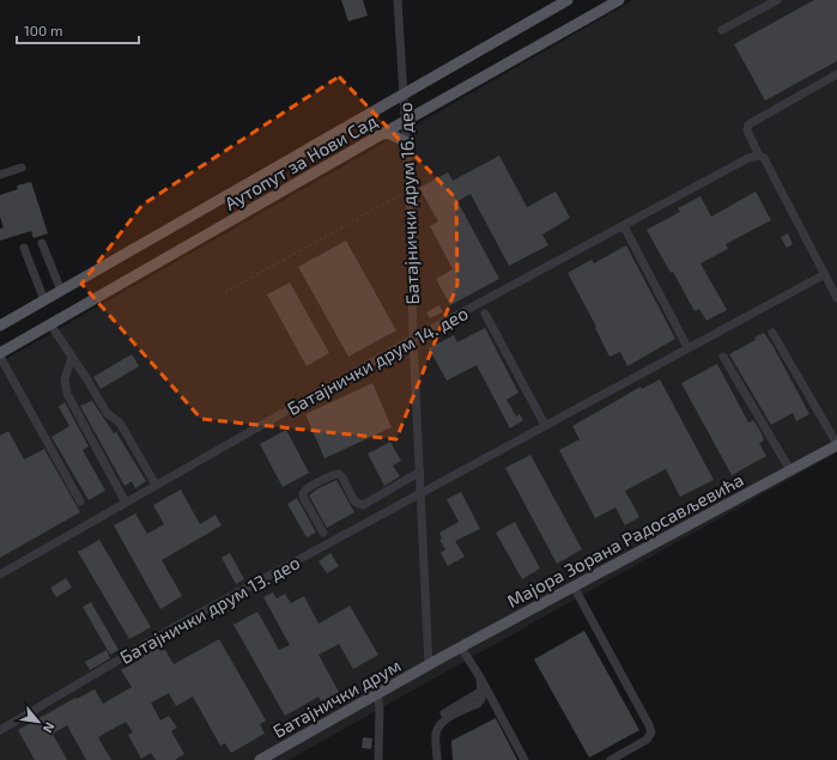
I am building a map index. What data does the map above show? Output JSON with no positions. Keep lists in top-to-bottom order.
{
  "streets": {
    "main road": ["Аутопут за Нови Сад", "Мајора Зорана Радосављевића", "Батајнички друм"],
    "street": ["Батајнички друм 16. део", "Батајнички друм 14. део", "Батајнички друм 13. део"]
  },
  "crossings": [
    ["Аутопут за Нови Сад", "Батајнички друм 16. део"],
    ["Батајнички друм 16. део", "Батајнички друм 14. део"],
    ["Батајнички друм 16. део", "Мајора Зорана Радосављевића"],
    ["Батајнички друм 16. део", "Батајнички друм 13. део"],
    ["Батајнички друм 16. део", "Батајнички друм"],
    ["Мајора Зорана Радосављевића", "Батајнички друм"]
  ],
  "scale_bar": "100 m",
  "north": "bottom right"
}
